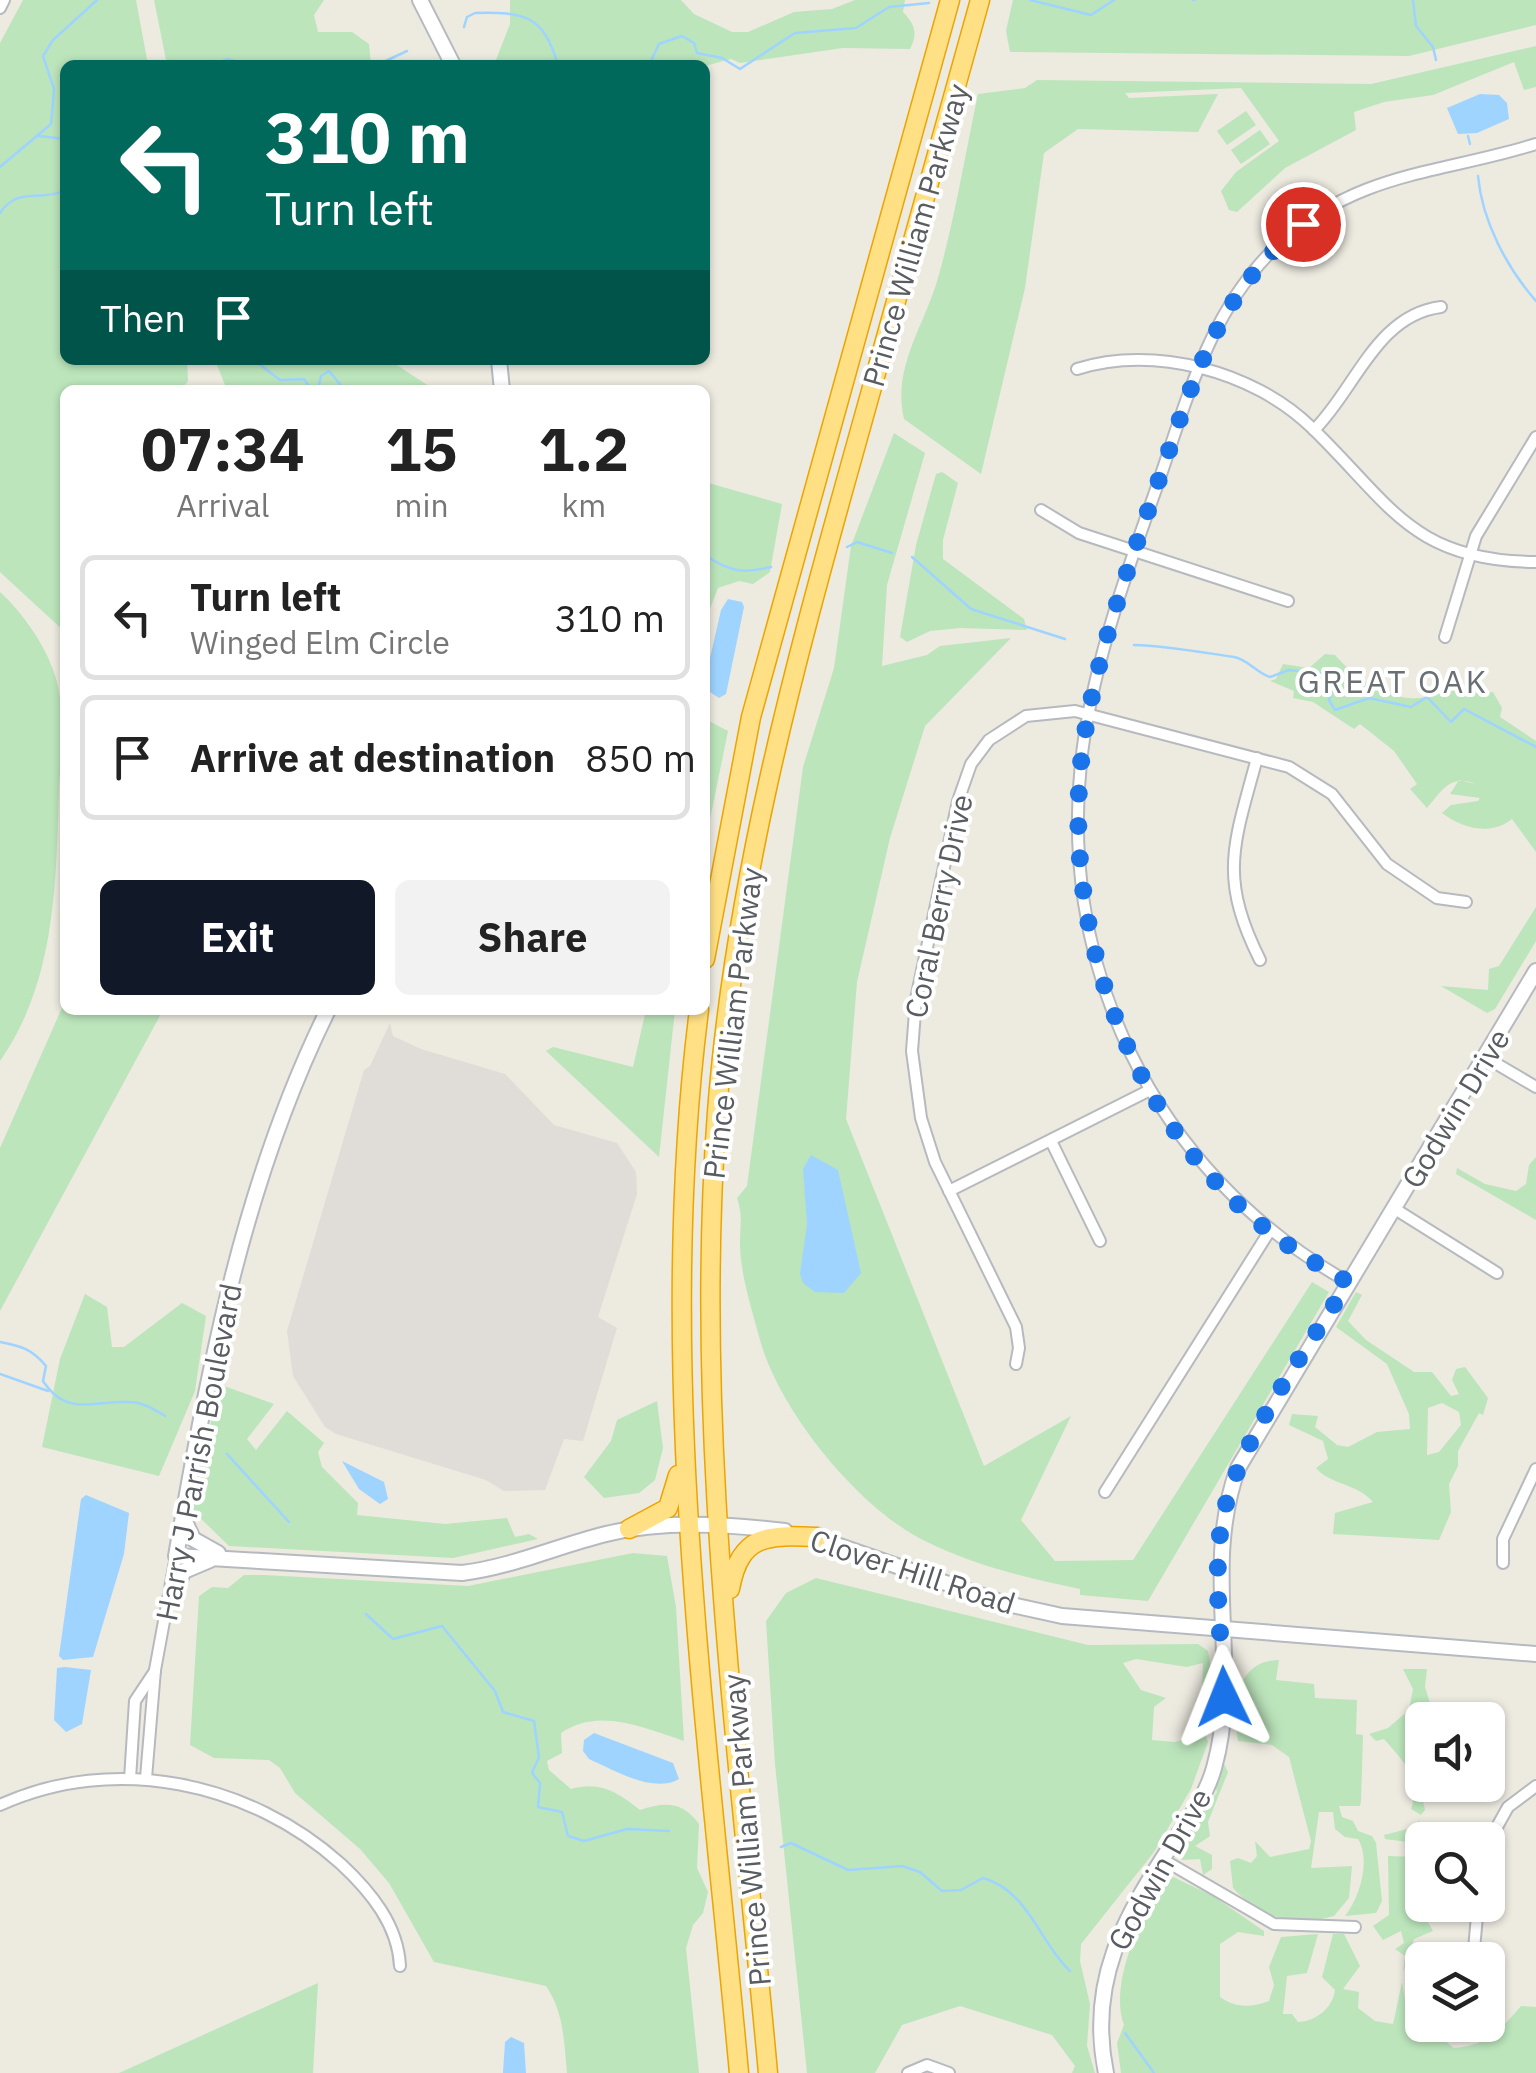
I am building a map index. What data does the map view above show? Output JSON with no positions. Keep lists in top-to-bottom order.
{
  "streets": {
    "highway": ["Prince William Parkway"],
    "street": [
      "Coral Berry Drive",
      "Godwin Drive",
      "Harry J Parrish Boulevard",
      "Clover Hill Road"
    ]
  },
  "crossings": [
    ["Prince William Parkway", "Clover Hill Road"],
    ["Godwin Drive", "Clover Hill Road"],
    ["Harry J Parrish Boulevard", "Clover Hill Road"]
  ],
  "districts": ["GREAT OAK"],
  "page": {
    "turn": ["310 m", "Turn left"],
    "then": "Then",
    "eta": [
      "07:34",
      "Arrival",
      "15",
      "min",
      "1.2",
      "km"
    ],
    "list": [
      {
        "name": "Turn left",
        "note": "Winged Elm Circle",
        "value": "310 m"
      },
      {
        "name": "Arrive at destination",
        "value": "850 m"
      }
    ],
    "buttons": ["Exit", "Share"]
  }
}
